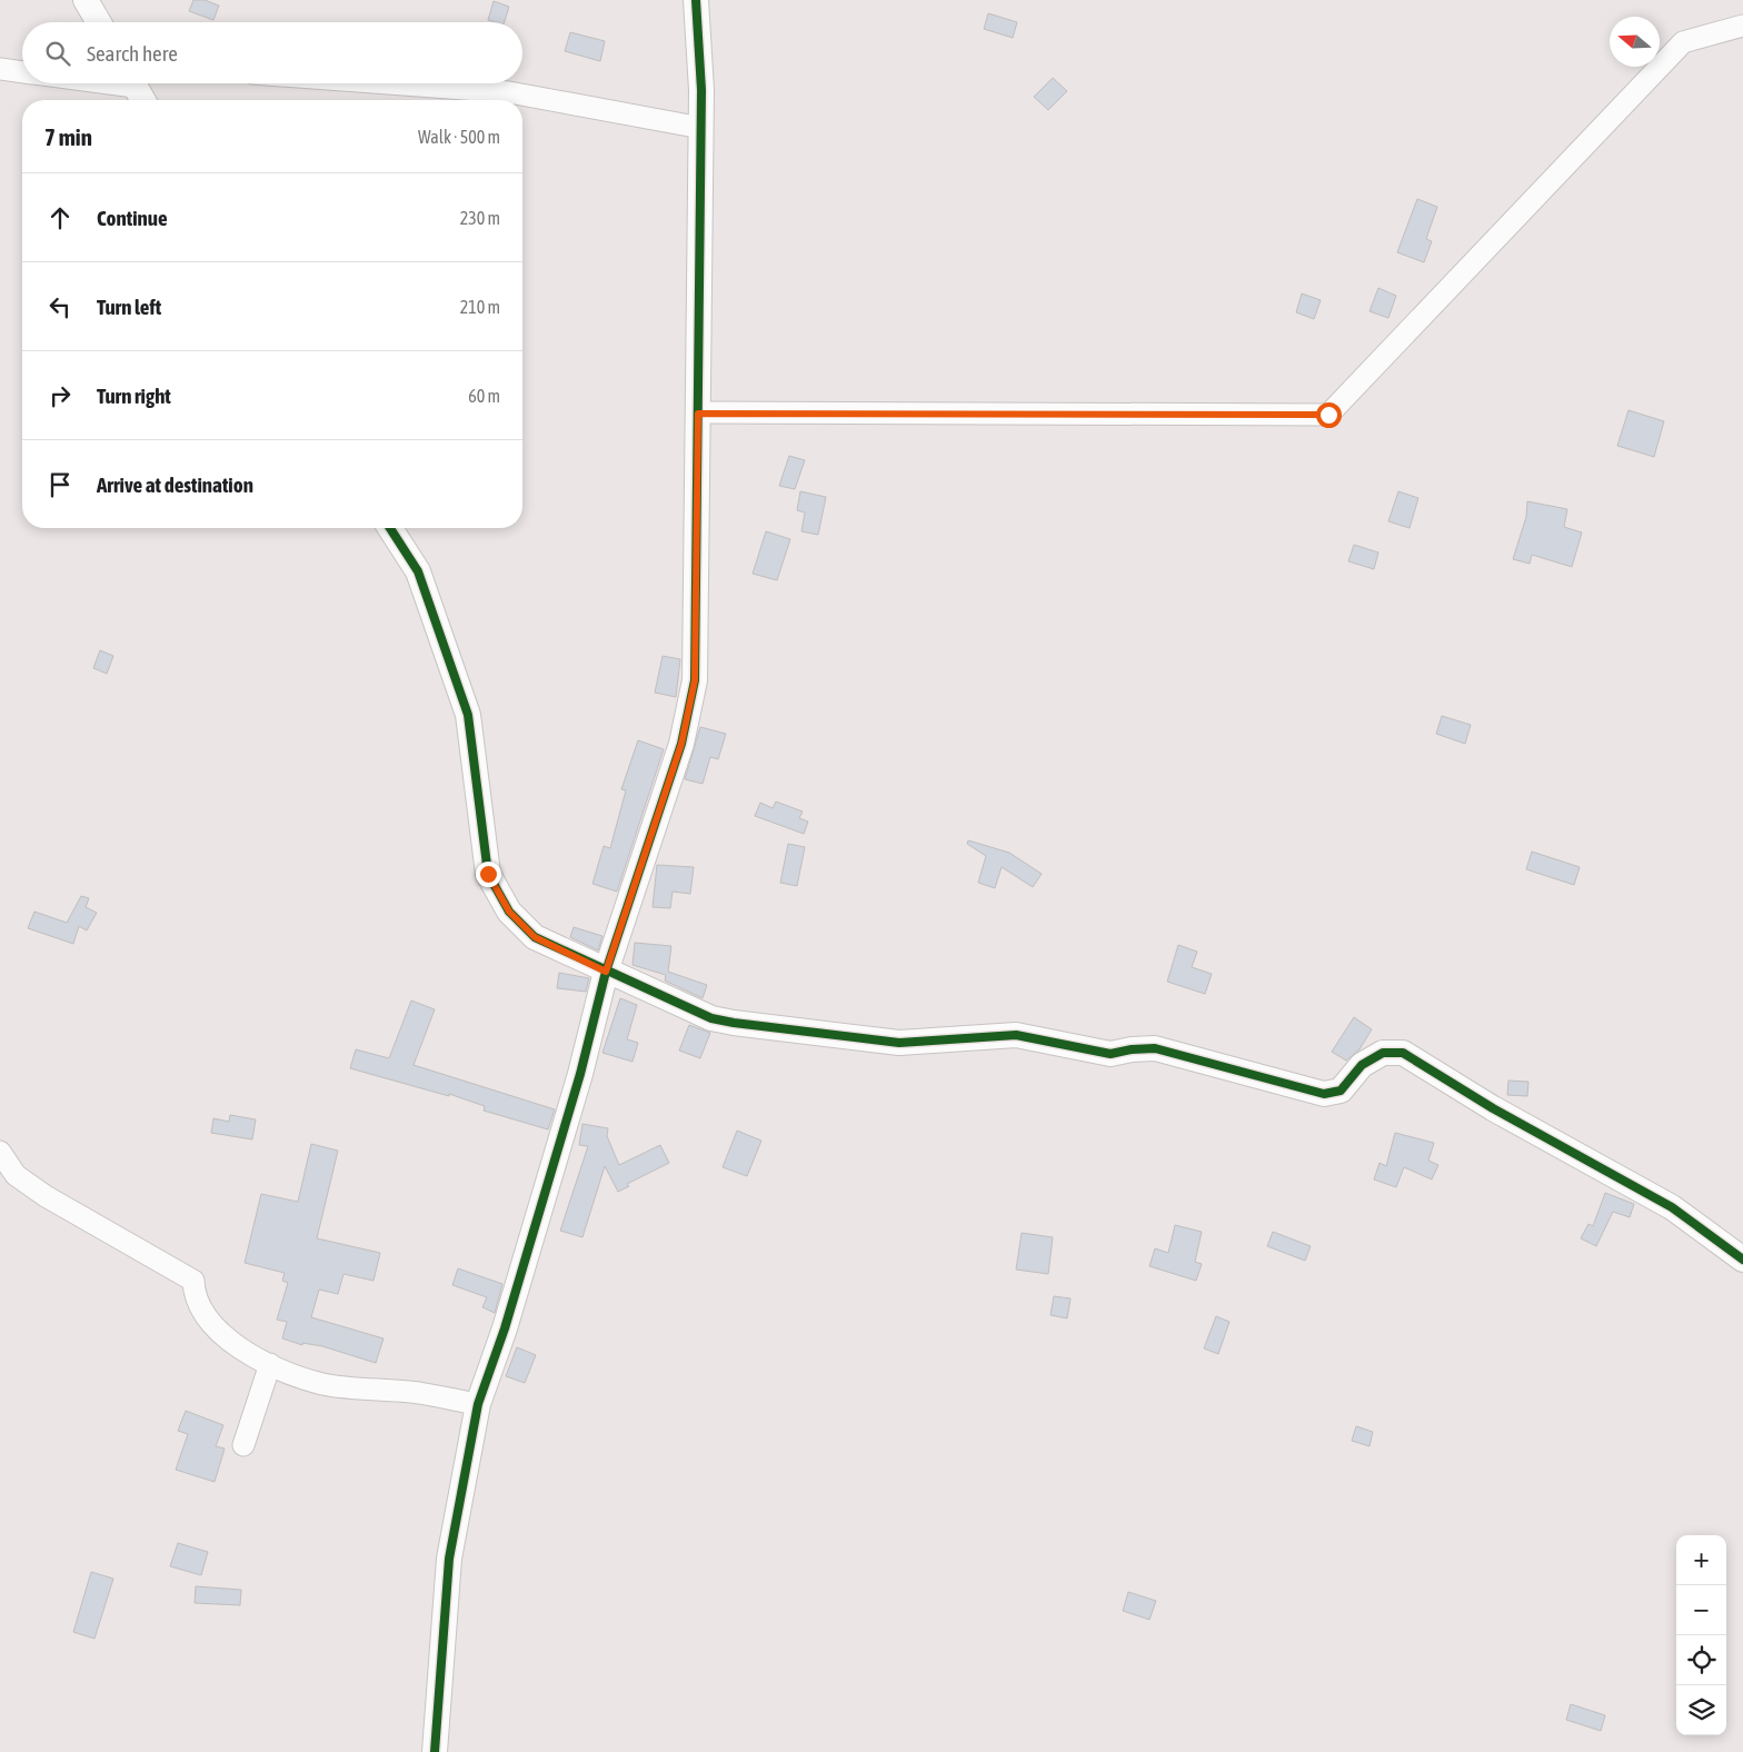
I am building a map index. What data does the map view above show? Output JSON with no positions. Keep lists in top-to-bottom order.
{
  "north": "left",
  "page": {
    "search": "Search here",
    "heading": ["7 min", "Walk · 500 m"],
    "list": [
      ["Continue", "230 m"],
      ["Turn left", "210 m"],
      ["Turn right", "60 m"],
      "Arrive at destination"
    ],
    "map_buttons": ["+", "−"]
  }
}
